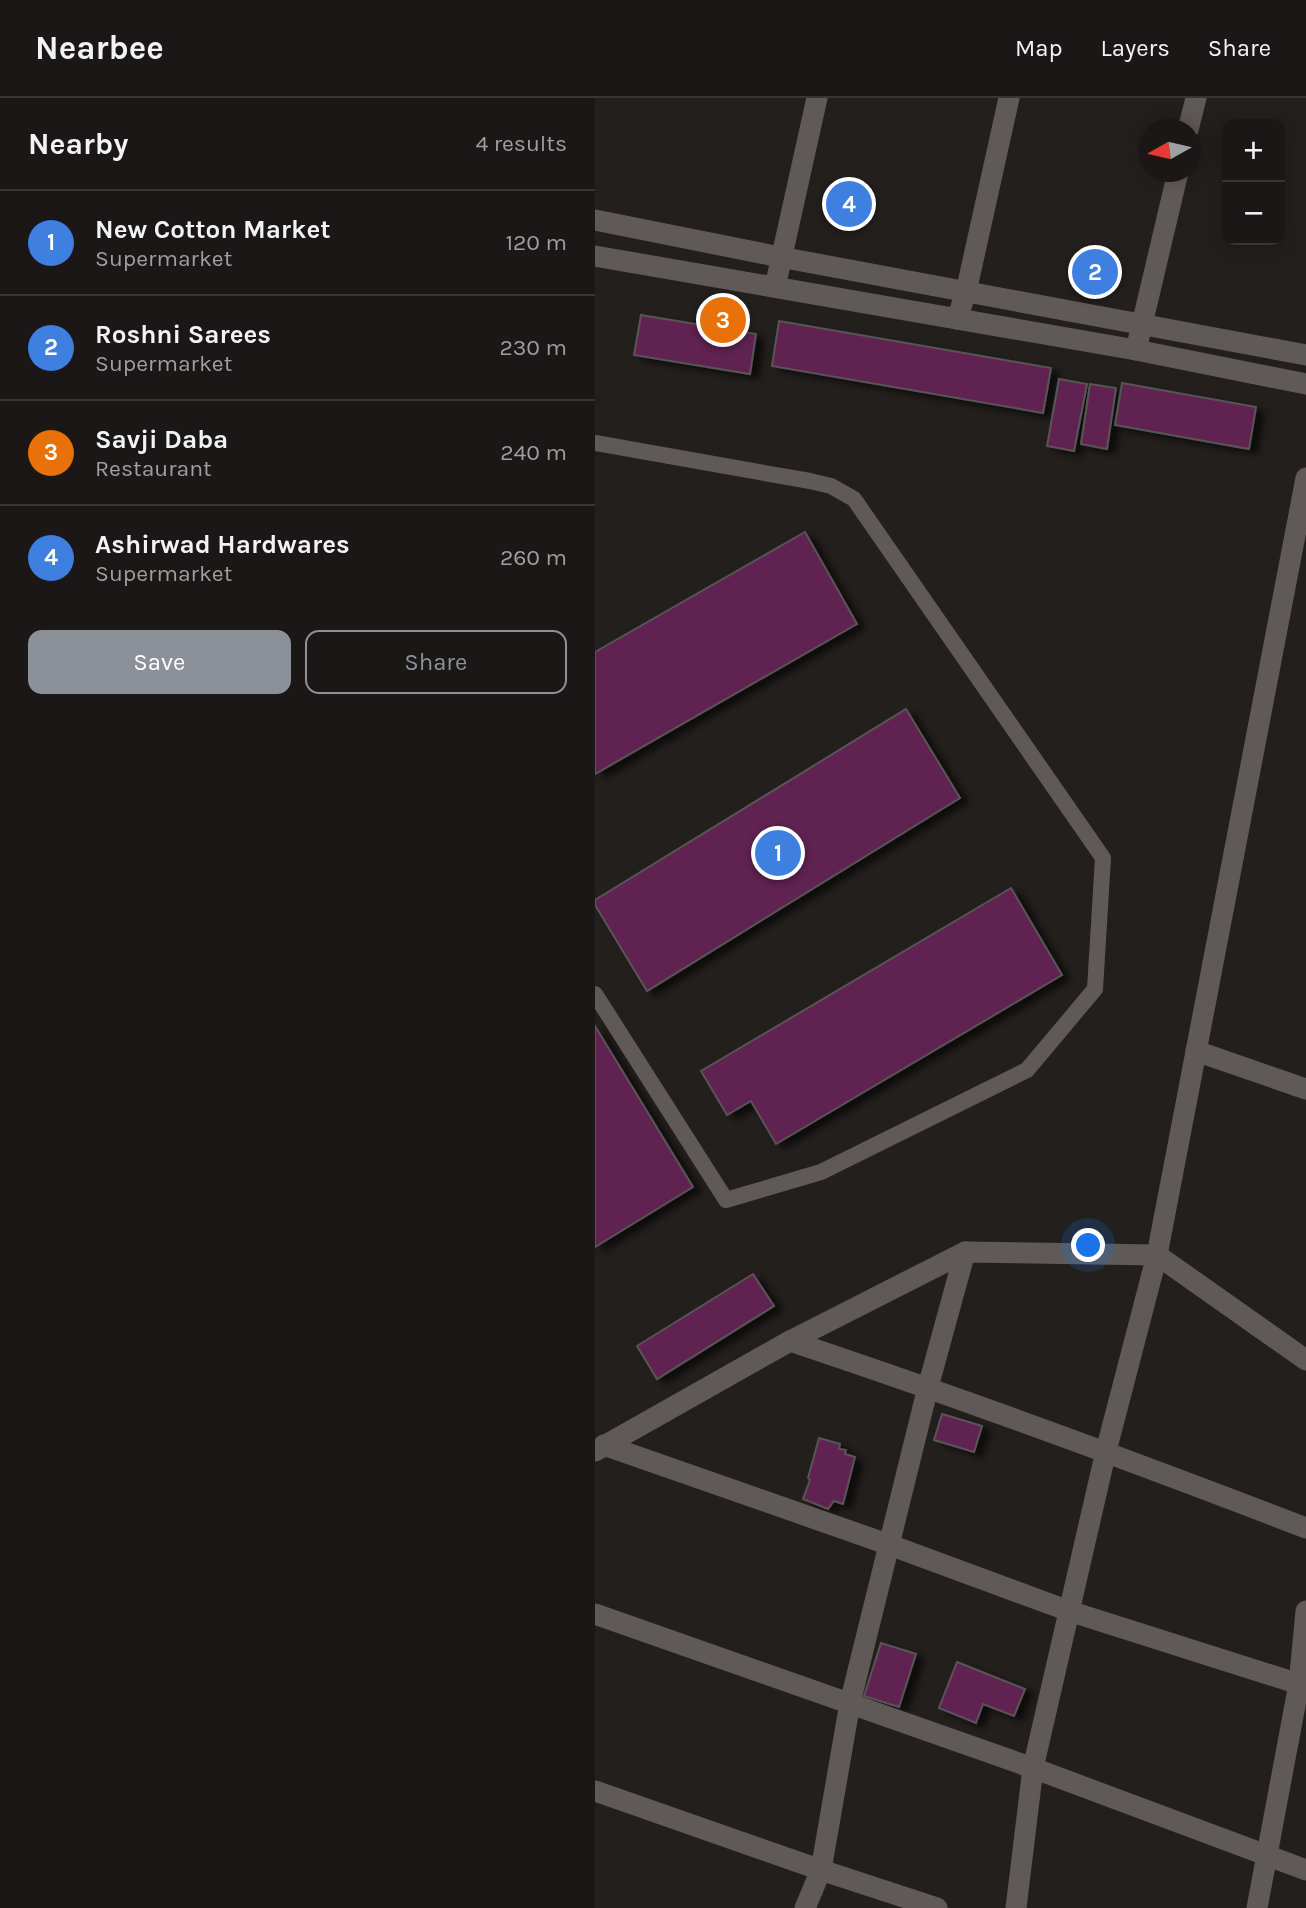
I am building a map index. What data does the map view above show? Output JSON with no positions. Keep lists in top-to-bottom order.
{
  "north": "left",
  "page": {
    "header": "Nearbee",
    "nav": ["Map", "Layers", "Share"],
    "heading": ["Nearby", "4 results"],
    "map_buttons": ["+", "−"],
    "pins": [
      "4",
      "2",
      "3",
      "1"
    ],
    "list": [
      {
        "mark": "1",
        "name": "New Cotton Market",
        "note": "Supermarket",
        "value": "120 m"
      },
      {
        "mark": "2",
        "name": "Roshni Sarees",
        "note": "Supermarket",
        "value": "230 m"
      },
      {
        "mark": "3",
        "name": "Savji Daba",
        "note": "Restaurant",
        "value": "240 m"
      },
      {
        "mark": "4",
        "name": "Ashirwad Hardwares",
        "note": "Supermarket",
        "value": "260 m"
      }
    ],
    "buttons": ["Save", "Share"]
  }
}
